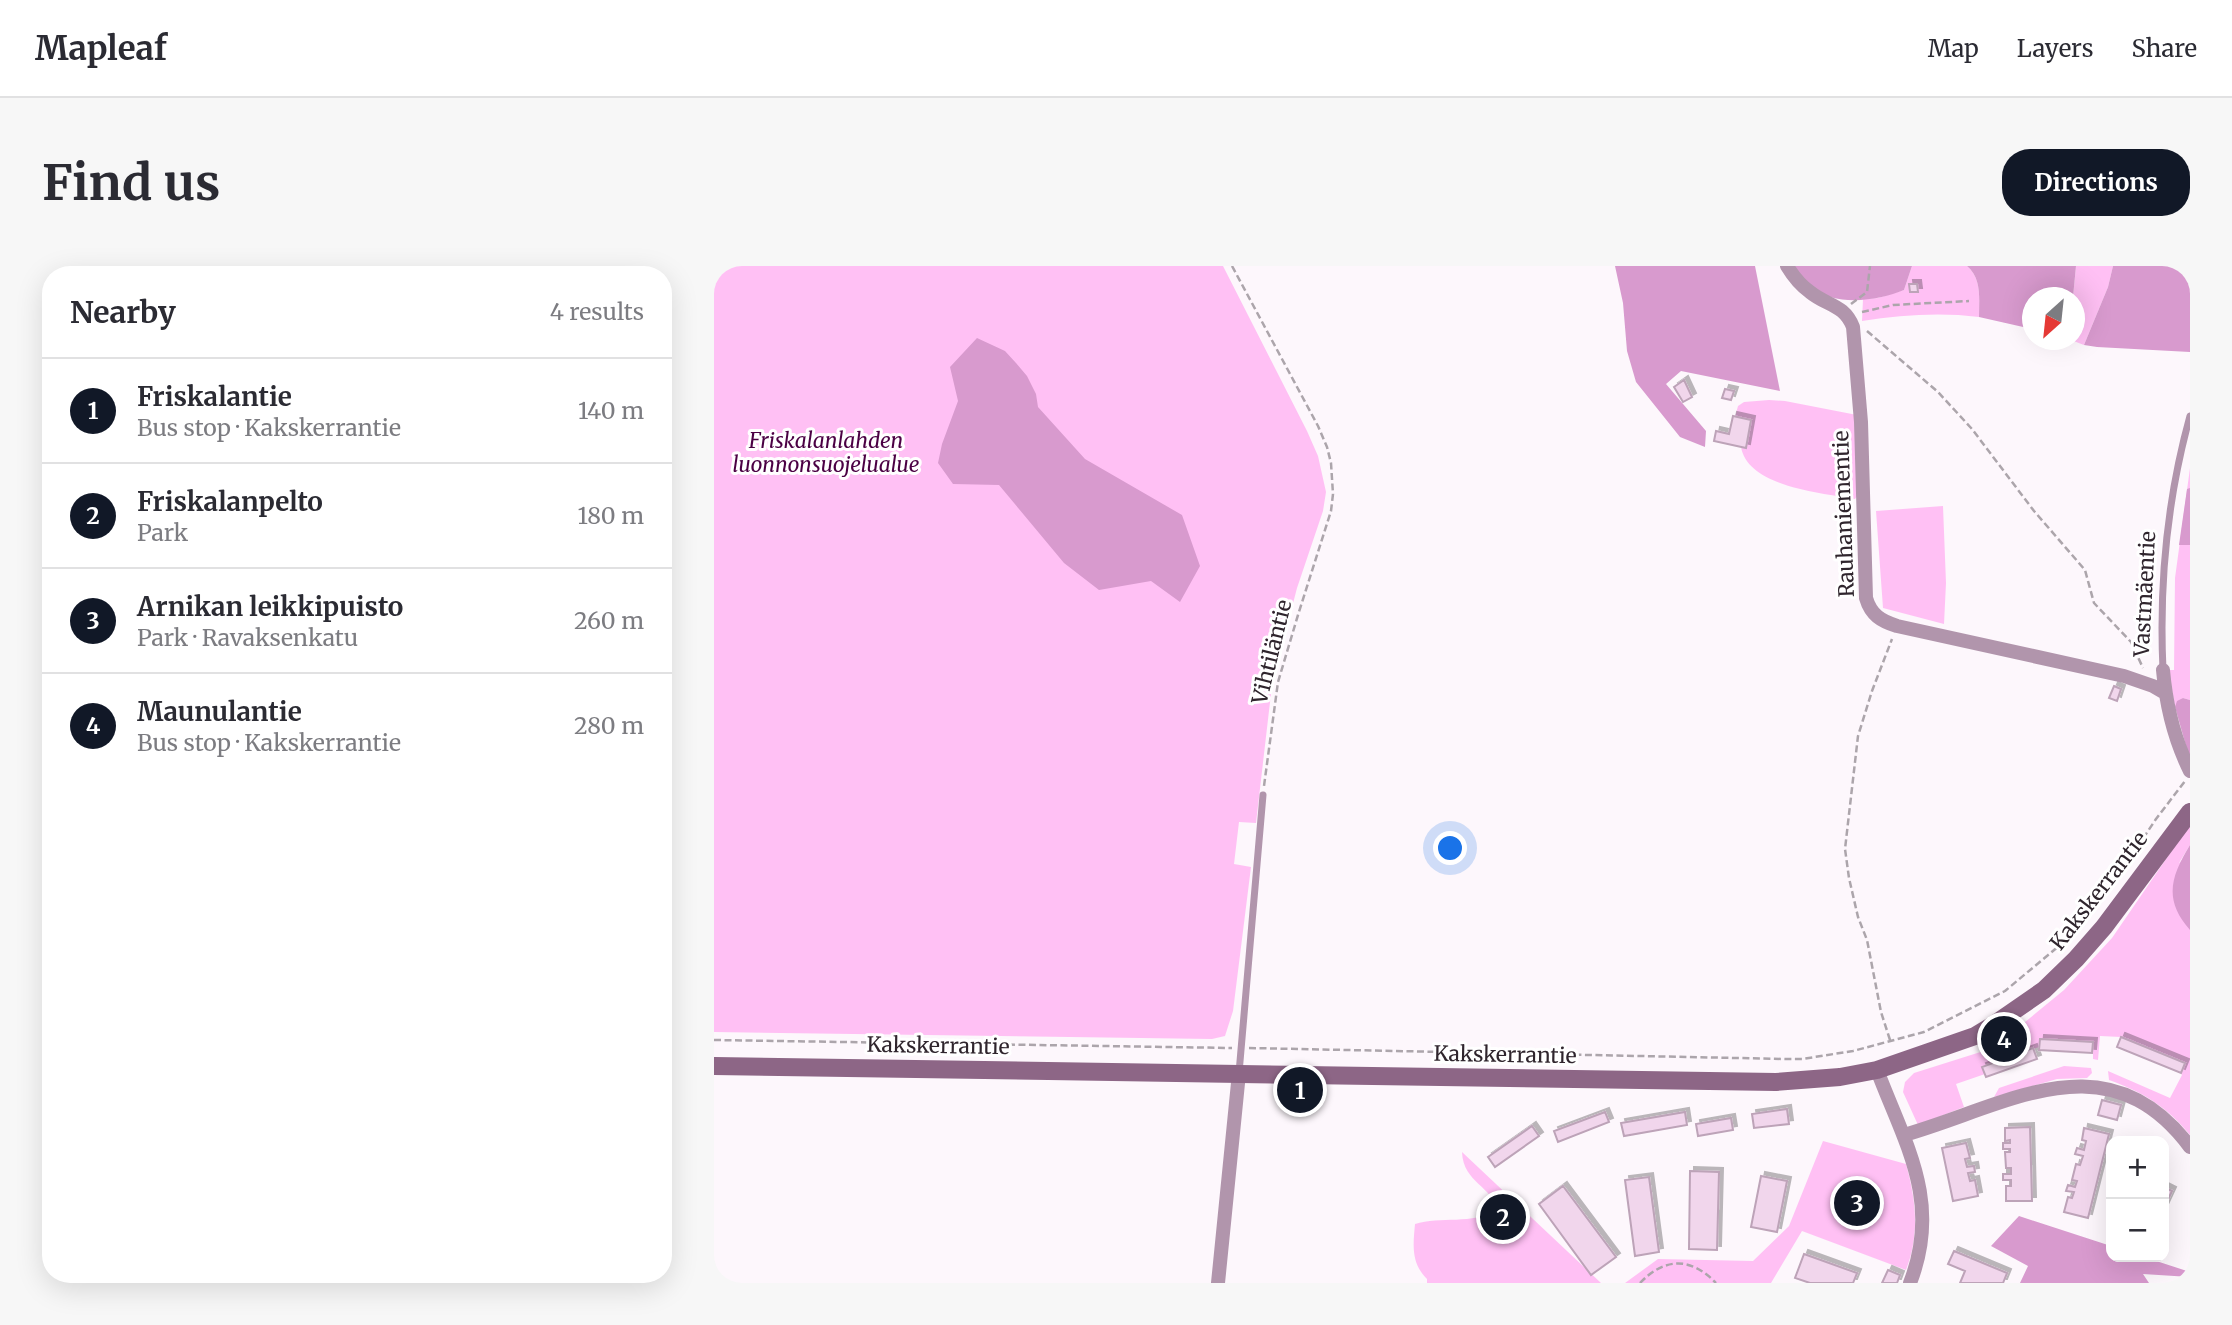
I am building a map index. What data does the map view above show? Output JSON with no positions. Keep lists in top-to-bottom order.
{
  "streets": {
    "main road": ["Kakskerrantie"],
    "street": ["Rauhaniementie", "Vastmäentie"],
    "path": ["Vihtiläntie"]
  },
  "crossings": [
    ["Rauhaniementie", "Vastmäentie"]
  ],
  "parks": ["Friskalanlahden luonnonsuojelualue"],
  "north": "bottom left",
  "page": {
    "header": "Mapleaf",
    "nav": ["Map", "Layers", "Share"],
    "buttons": "Directions",
    "title": "Find us",
    "heading": ["Nearby", "4 results"],
    "list": [
      {
        "mark": "1",
        "name": "Friskalantie",
        "note": "Bus stop · Kakskerrantie",
        "value": "140 m"
      },
      {
        "mark": "2",
        "name": "Friskalanpelto",
        "note": "Park",
        "value": "180 m"
      },
      {
        "mark": "3",
        "name": "Arnikan leikkipuisto",
        "note": "Park · Ravaksenkatu",
        "value": "260 m"
      },
      {
        "mark": "4",
        "name": "Maunulantie",
        "note": "Bus stop · Kakskerrantie",
        "value": "280 m"
      }
    ],
    "pins": [
      "4",
      "1",
      "3",
      "2"
    ],
    "map_buttons": ["+", "−"]
  }
}
